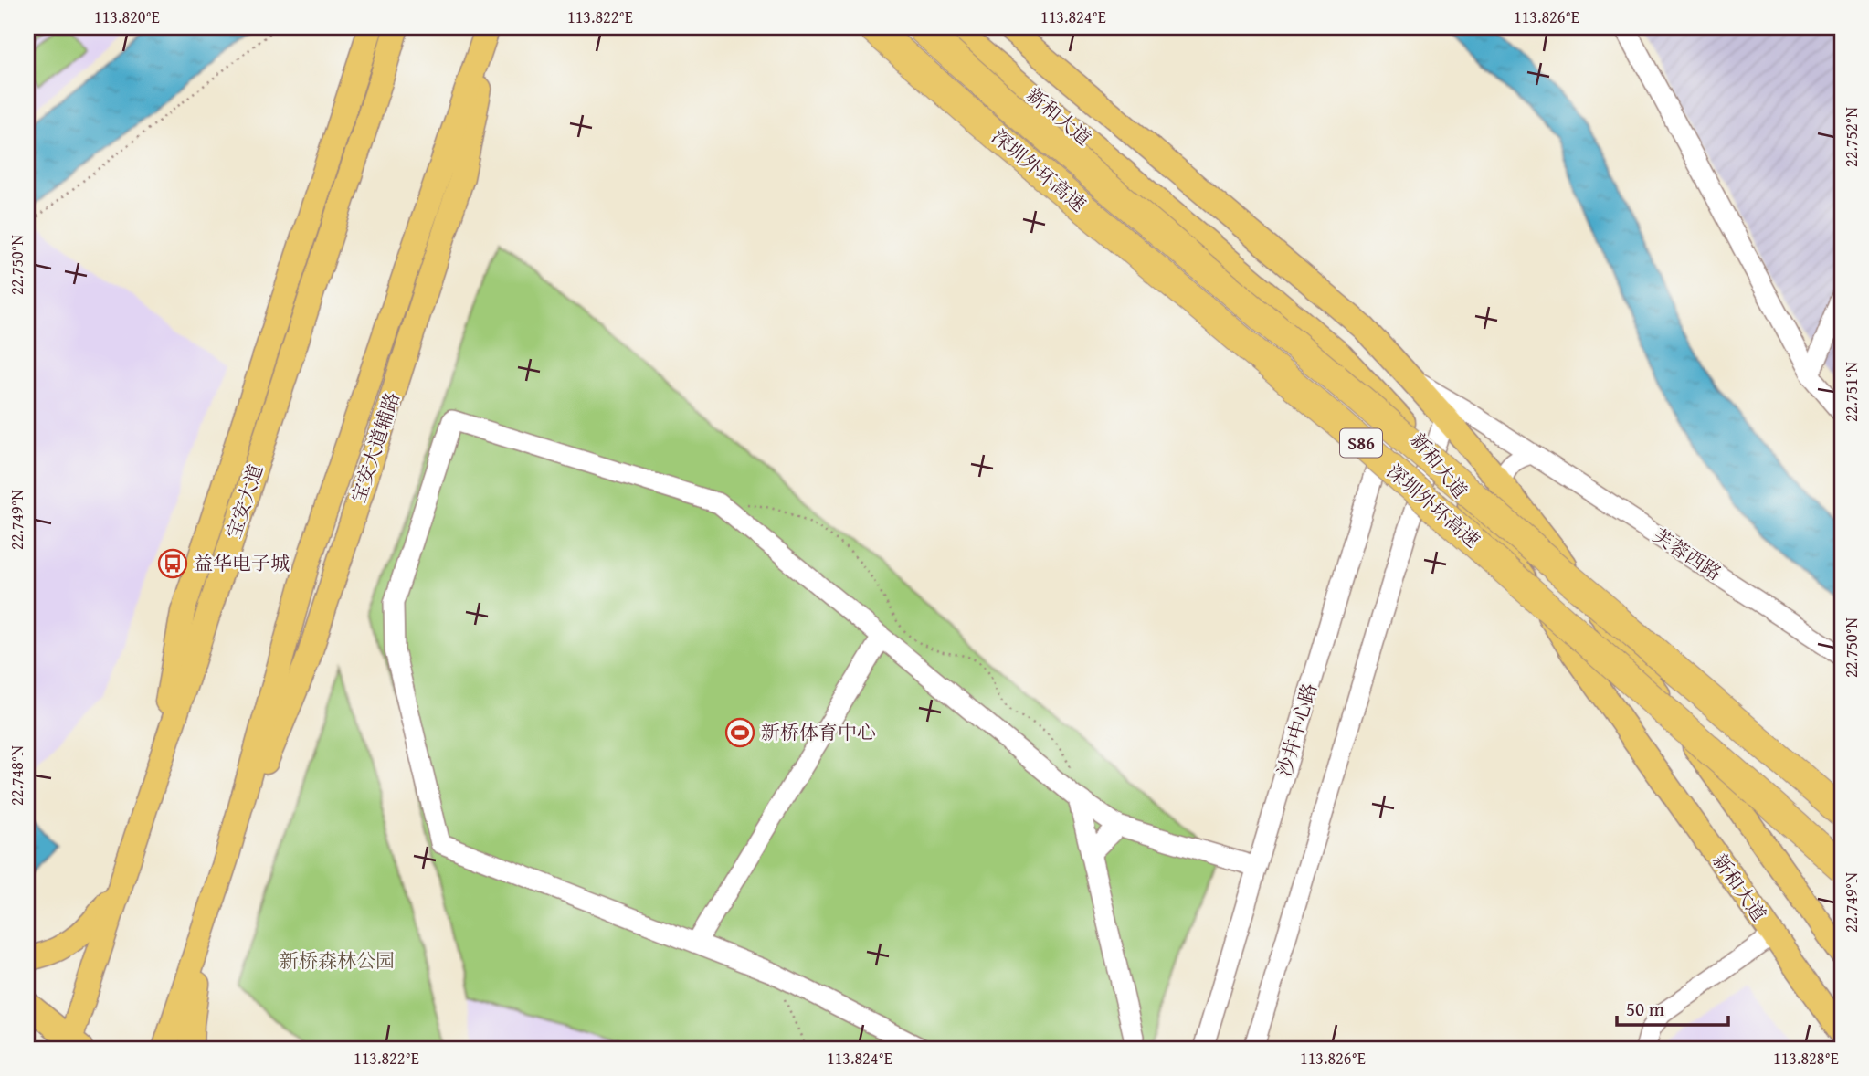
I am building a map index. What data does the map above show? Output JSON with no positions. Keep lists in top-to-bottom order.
{
  "streets": {
    "highway": ["深圳外环高速", "S86"],
    "main road": ["新和大道", "宝安大道"],
    "street": ["芙蓉西路", "沙井中心路"]
  },
  "crossings": [
    ["新和大道", "芙蓉西路"],
    ["新和大道", "沙井中心路"]
  ],
  "parks": ["新桥森林公园"],
  "places": {
    "bus stop": ["益华电子城"],
    "sports": ["新桥体育中心"]
  },
  "scale_bar": "50 m",
  "coordinates": [
    "113.820°E",
    "113.822°E",
    "113.824°E",
    "113.826°E",
    "22.752°N",
    "22.750°N",
    "22.751°N",
    "22.749°N",
    "22.748°N",
    "113.828°E"
  ]
}
